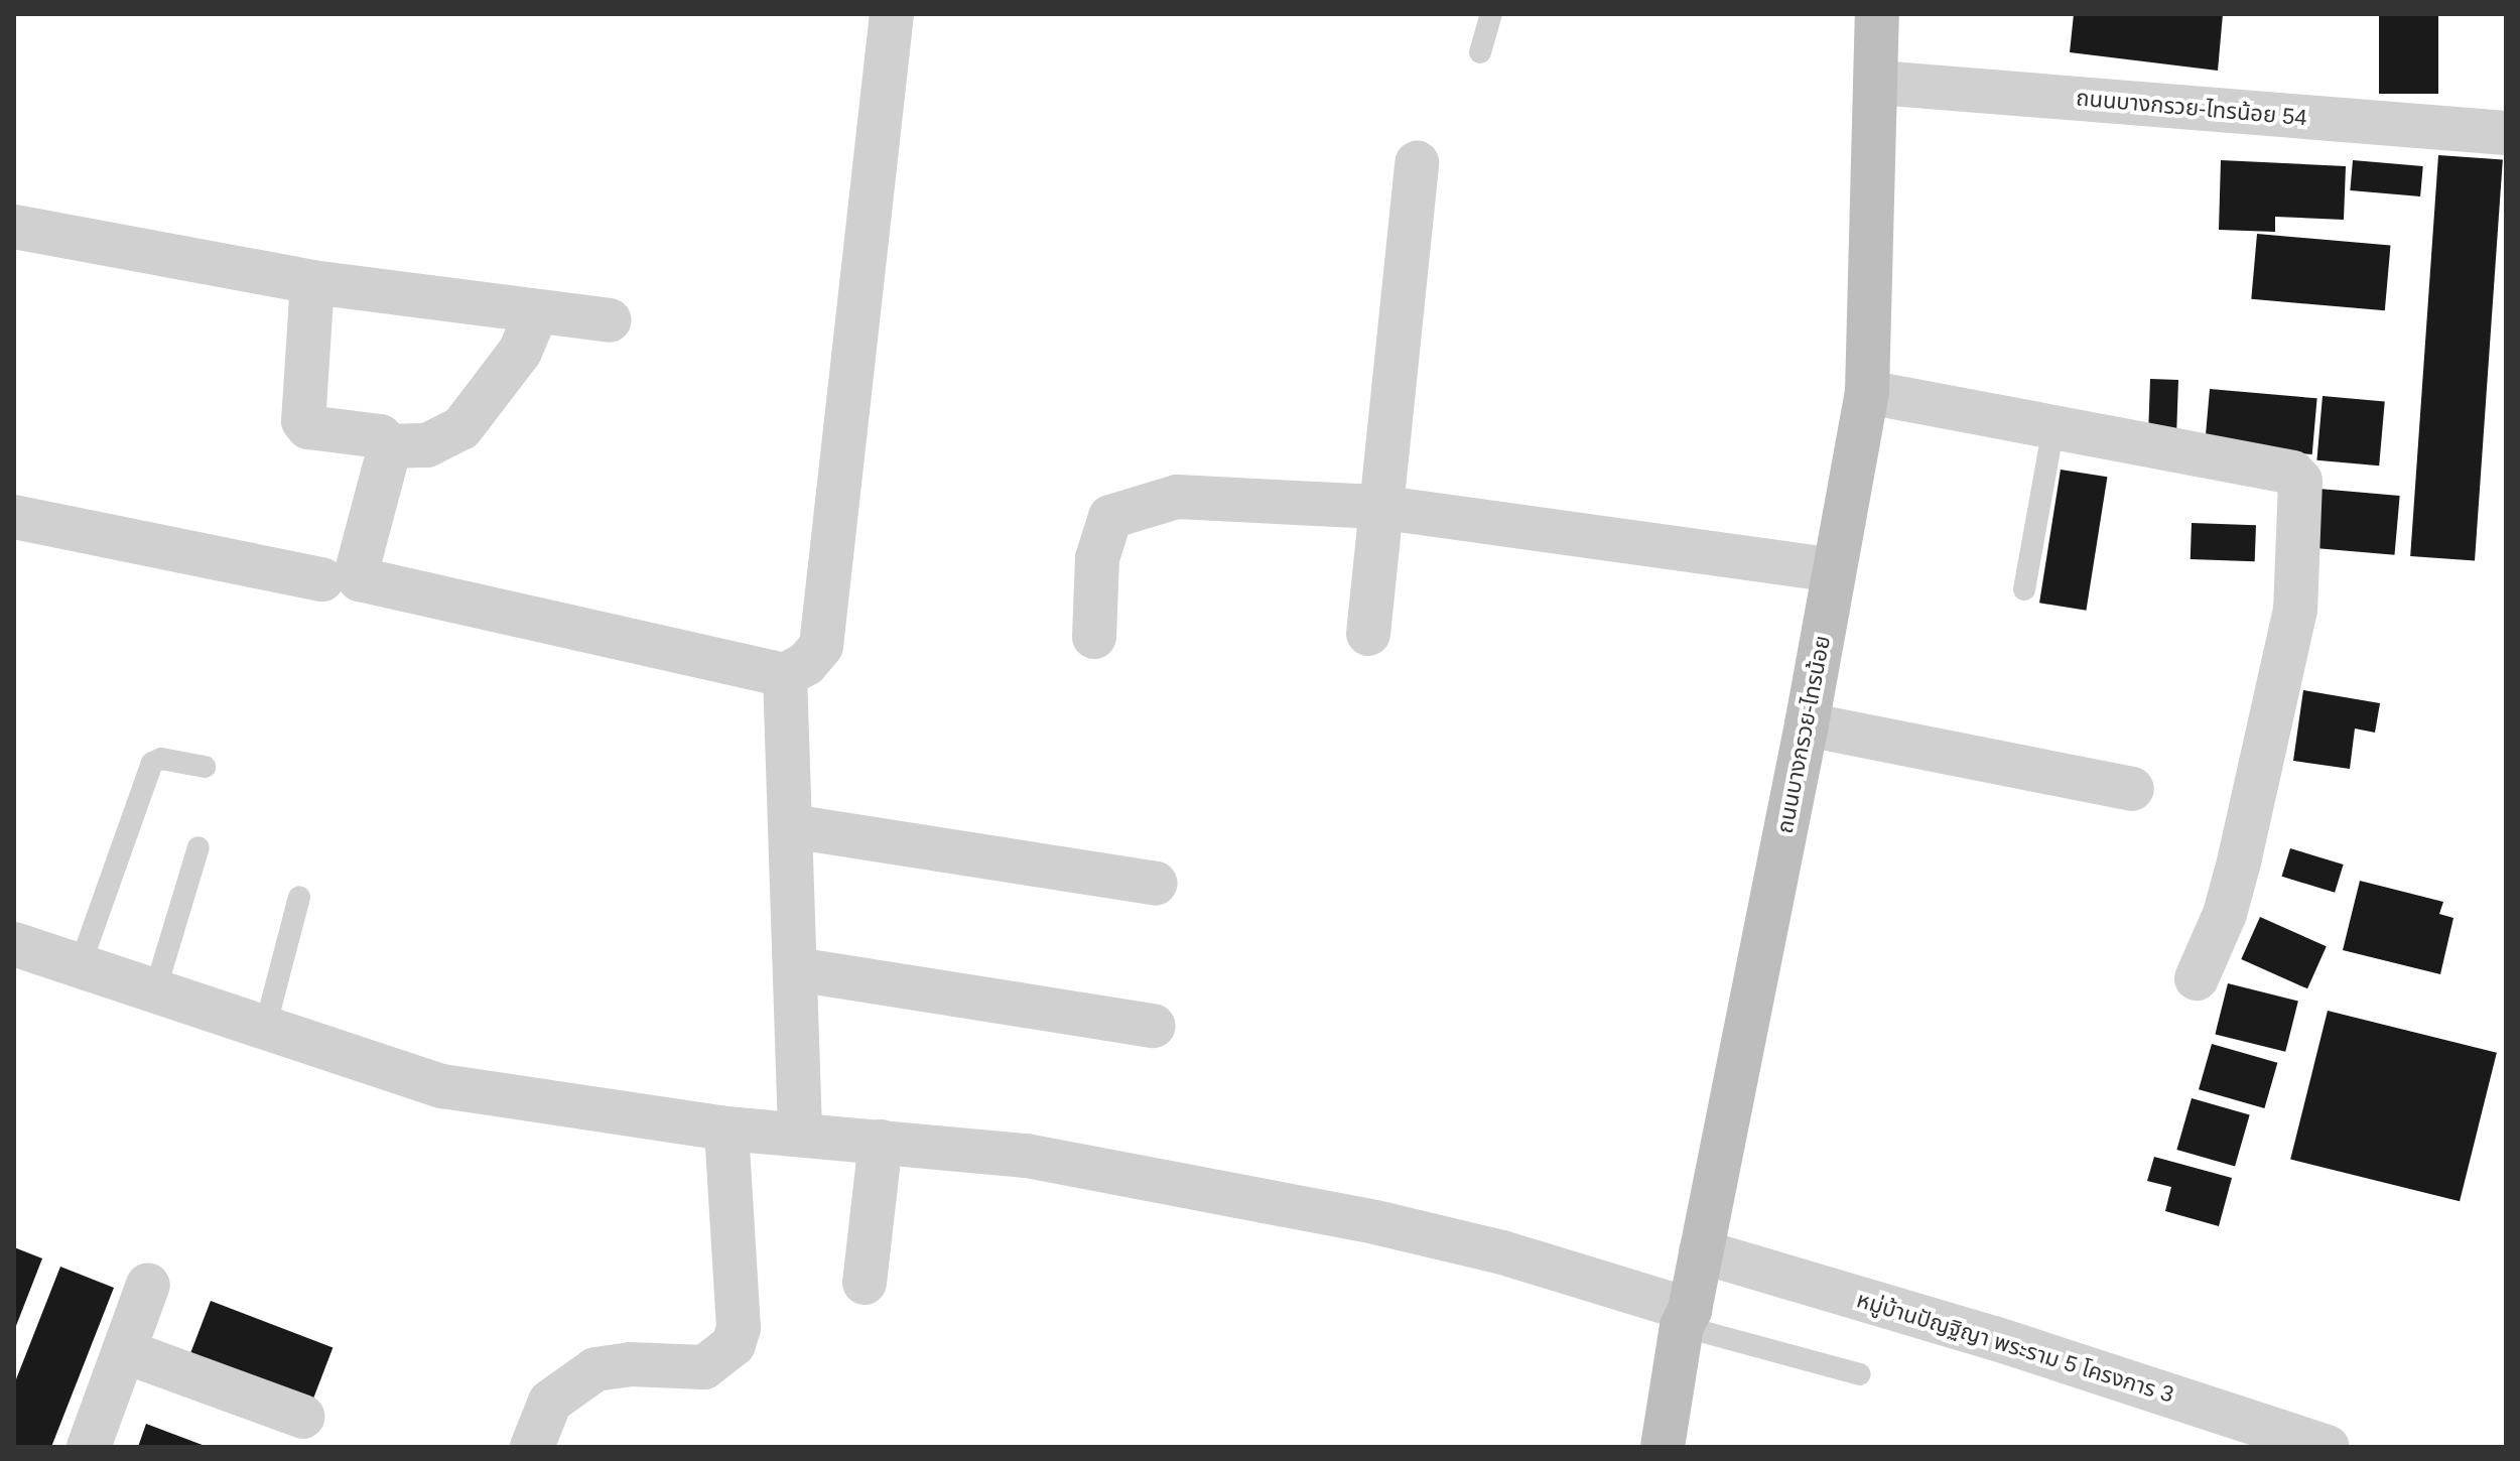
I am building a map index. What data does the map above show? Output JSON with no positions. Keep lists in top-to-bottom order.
{
  "streets": {
    "main road": ["ถนนบางกรวย-ไทรน้อย"],
    "street": ["ถนนบางกรวย-ไทรน้อย 54", "หมู่บ้านปัญฐิญา พระราม 5 โครงการ 3"]
  },
  "crossings": [
    ["ถนนบางกรวย-ไทรน้อย 54", "ถนนบางกรวย-ไทรน้อย"],
    ["ถนนบางกรวย-ไทรน้อย", "หมู่บ้านปัญฐิญา พระราม 5 โครงการ 3"]
  ]
}
